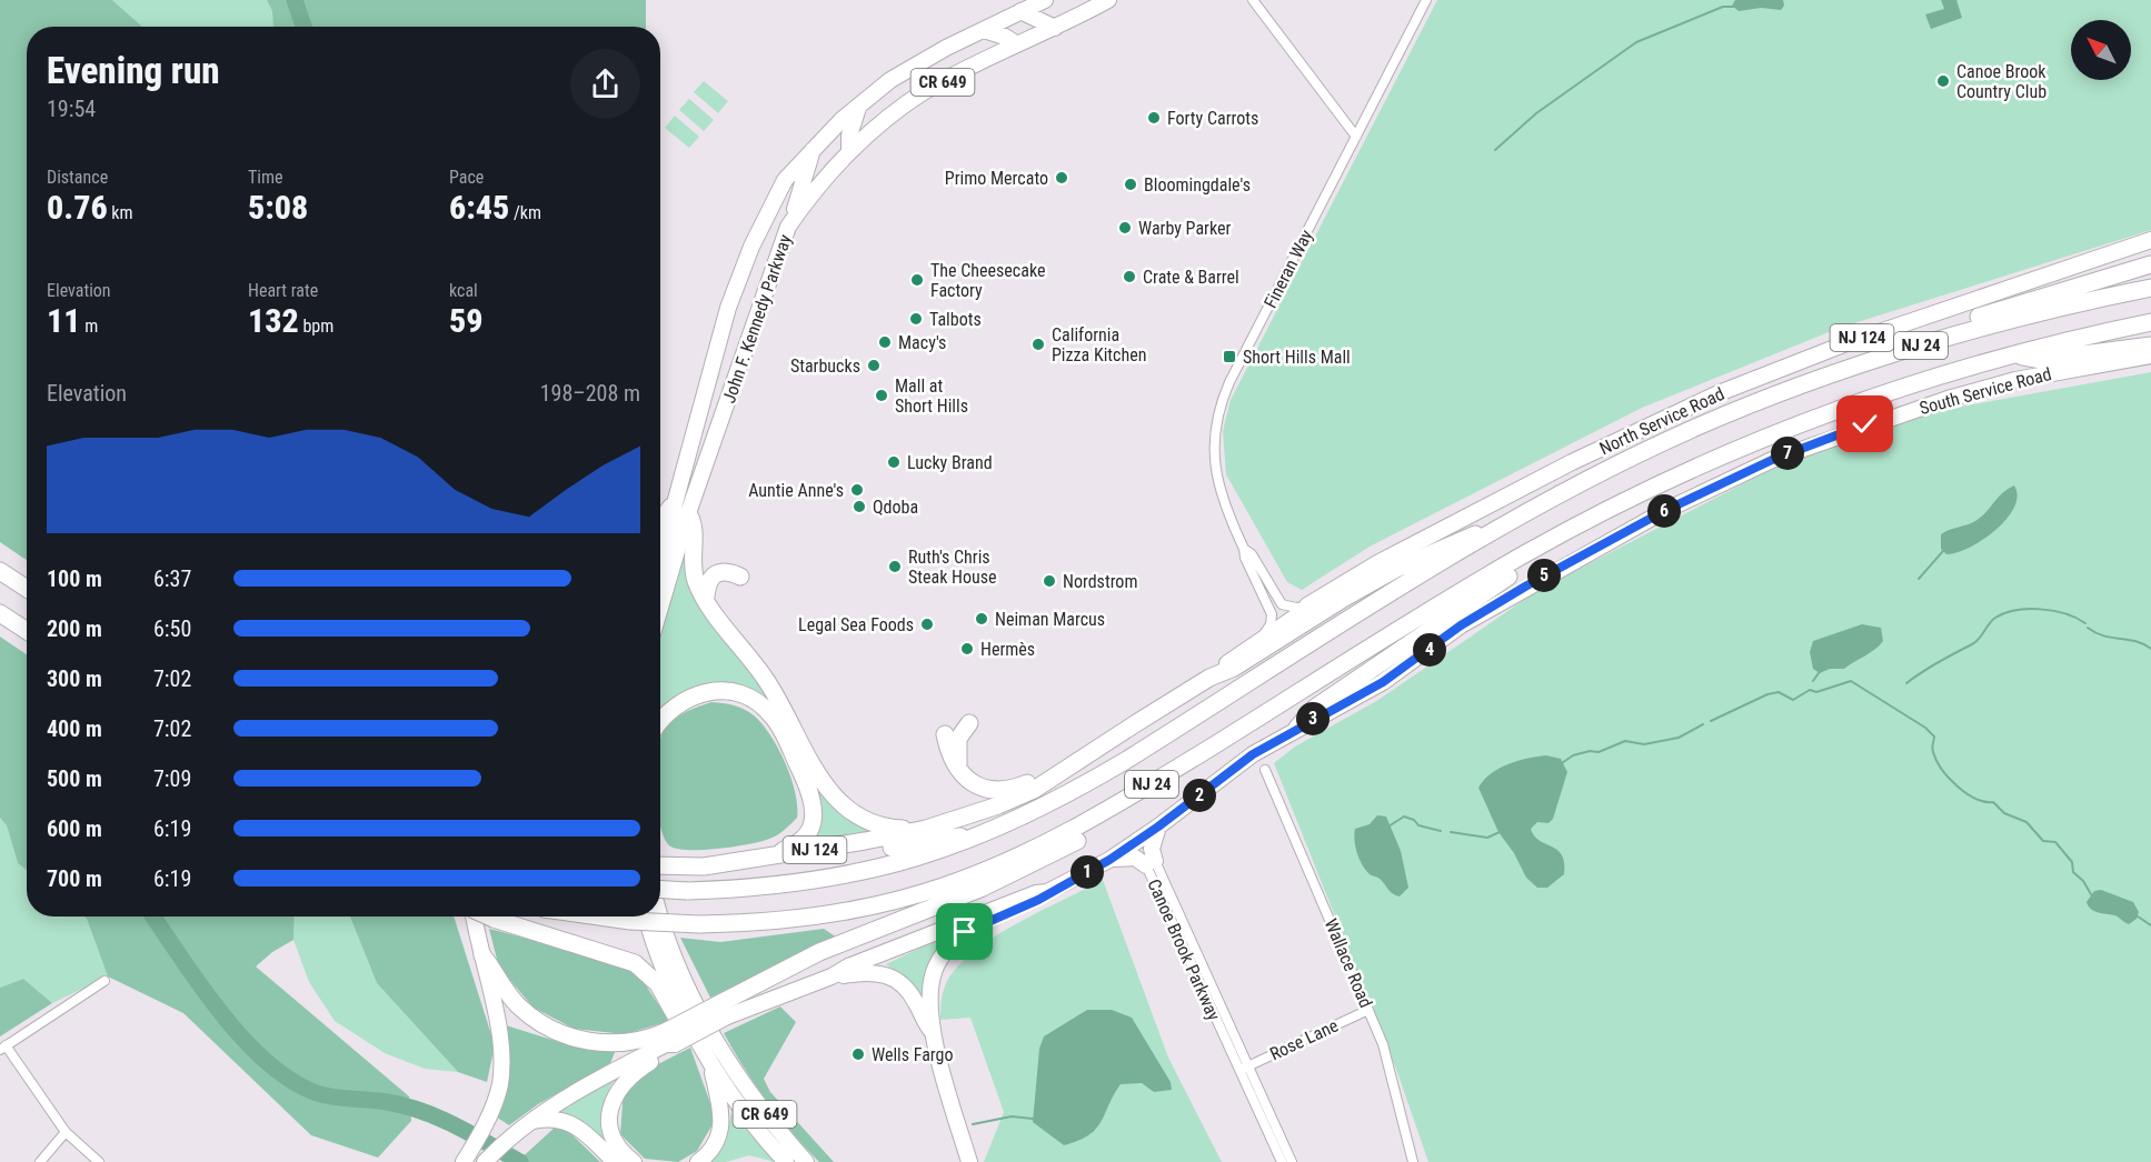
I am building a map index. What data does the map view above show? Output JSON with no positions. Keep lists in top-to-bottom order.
{
  "streets": {
    "highway": ["NJ 124", "NJ 24"],
    "main road": [
      "CR 649",
      "John F. Kennedy Parkway",
      "South Service Road",
      "North Service Road"
    ],
    "street": [
      "Fineran Way",
      "Canoe Brook Parkway",
      "Wallace Road",
      "Rose Lane"
    ]
  },
  "crossings": [
    ["Fineran Way", "North Service Road"],
    ["NJ 124", "North Service Road"],
    ["Canoe Brook Parkway", "Rose Lane"],
    ["Wallace Road", "Rose Lane"]
  ],
  "places": {
    "other": [
      "Canoe Brook Country Club",
      "Forty Carrots",
      "Primo Mercato",
      "Bloomingdale's",
      "Warby Parker",
      "Crate & Barrel",
      "The Cheesecake Factory",
      "Talbots",
      "Macy's",
      "California Pizza Kitchen",
      "Starbucks",
      "Mall at Short Hills",
      "Lucky Brand",
      "Auntie Anne's",
      "Qdoba",
      "Ruth's Chris Steak House",
      "Nordstrom",
      "Neiman Marcus",
      "Legal Sea Foods",
      "Hermès",
      "Wells Fargo"
    ],
    "transit": ["Short Hills Mall"]
  },
  "north": "top left",
  "page": {
    "heading": ["Evening run", "19:54"],
    "stats": [
      ["Distance", "0.76 km"],
      ["Time", "5:08"],
      ["Pace", "6:45 /km"],
      ["Elevation", "11 m"],
      ["Heart rate", "132 bpm"],
      ["kcal", "59"]
    ],
    "chart": ["Elevation", "198–208 m"],
    "pins": [
      "7",
      "6",
      "5",
      "4",
      "3",
      "2",
      "1"
    ],
    "list": [
      {
        "name": "100 m",
        "note": "6:37"
      },
      {
        "name": "200 m",
        "note": "6:50"
      },
      {
        "name": "300 m",
        "note": "7:02"
      },
      {
        "name": "400 m",
        "note": "7:02"
      },
      {
        "name": "500 m",
        "note": "7:09"
      },
      {
        "name": "600 m",
        "note": "6:19"
      },
      {
        "name": "700 m",
        "note": "6:19"
      }
    ]
  }
}
